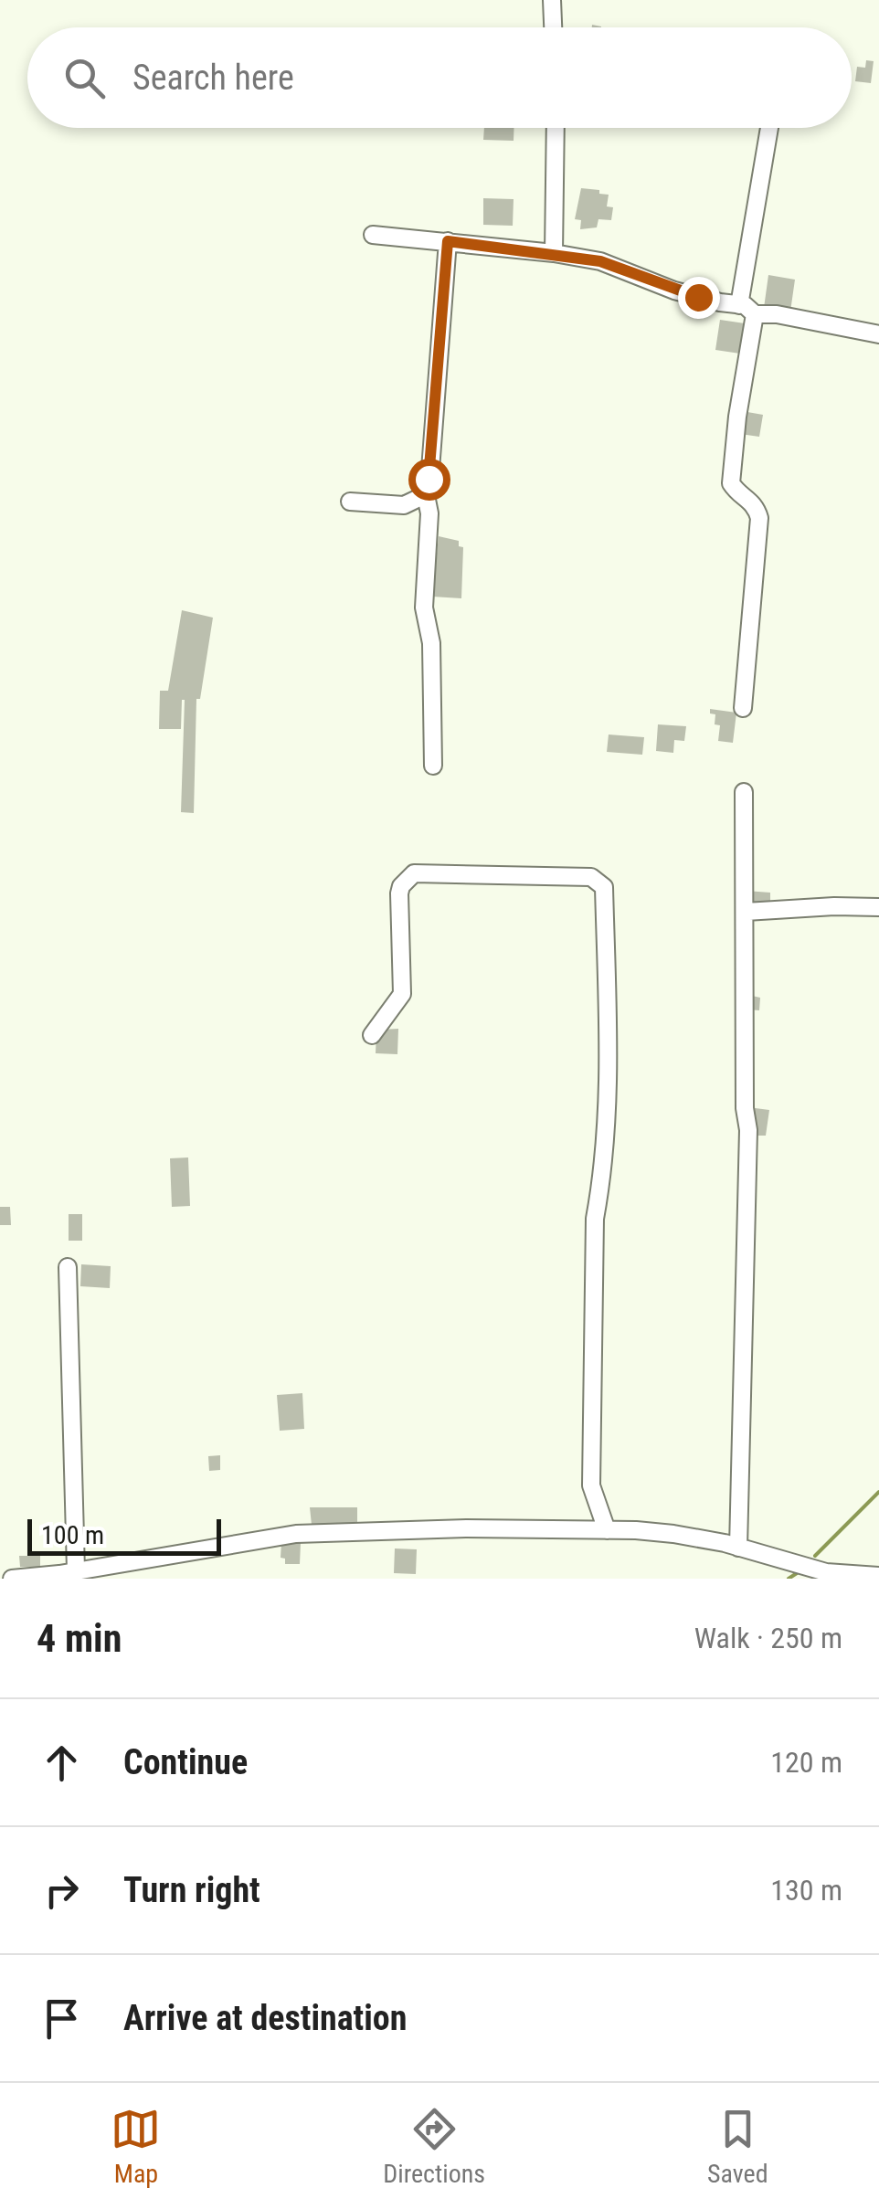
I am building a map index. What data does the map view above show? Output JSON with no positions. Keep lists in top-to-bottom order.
{
  "scale_bar": "100 m",
  "page": {
    "search": "Search here",
    "scale": "100 m",
    "heading": ["4 min", "Walk · 250 m"],
    "list": [
      ["Continue", "120 m"],
      ["Turn right", "130 m"],
      "Arrive at destination"
    ],
    "nav": ["Map", "Directions", "Saved"]
  }
}
